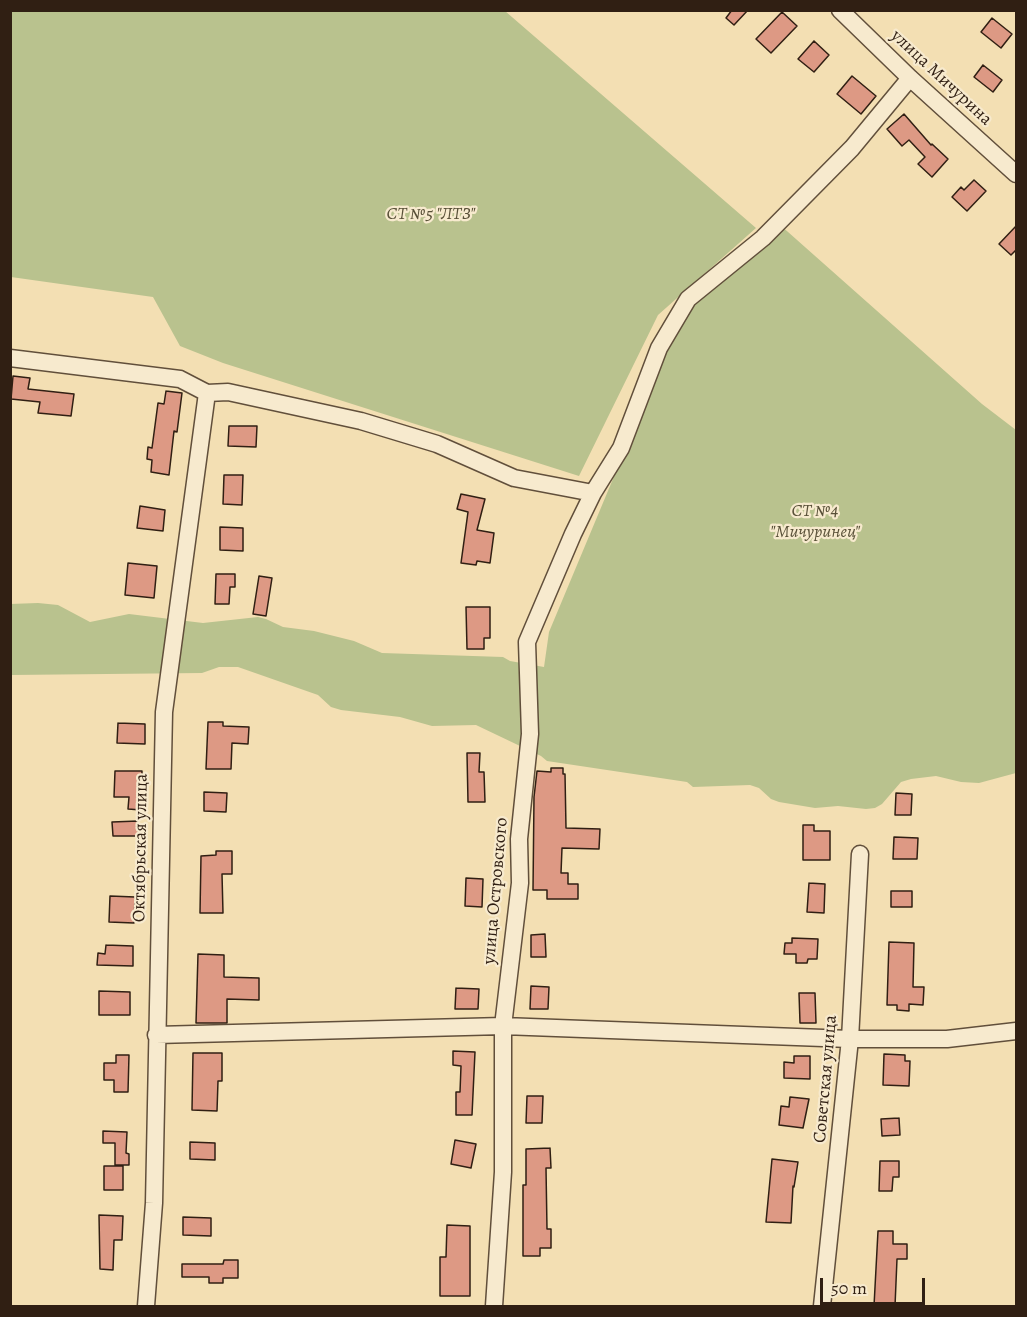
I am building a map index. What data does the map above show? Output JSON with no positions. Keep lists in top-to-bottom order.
{
  "streets": {
    "street": [
      "улица Мичурина",
      "Октябрьская улица",
      "улица Островского",
      "Советская улица"
    ]
  },
  "crossings": [
    ["улица Мичурина", "улица Островского"]
  ],
  "parks": ["СТ №5 \"ЛТЗ\"", "СТ №4 \"Мичуринец\""],
  "scale_bar": "50 m"
}
